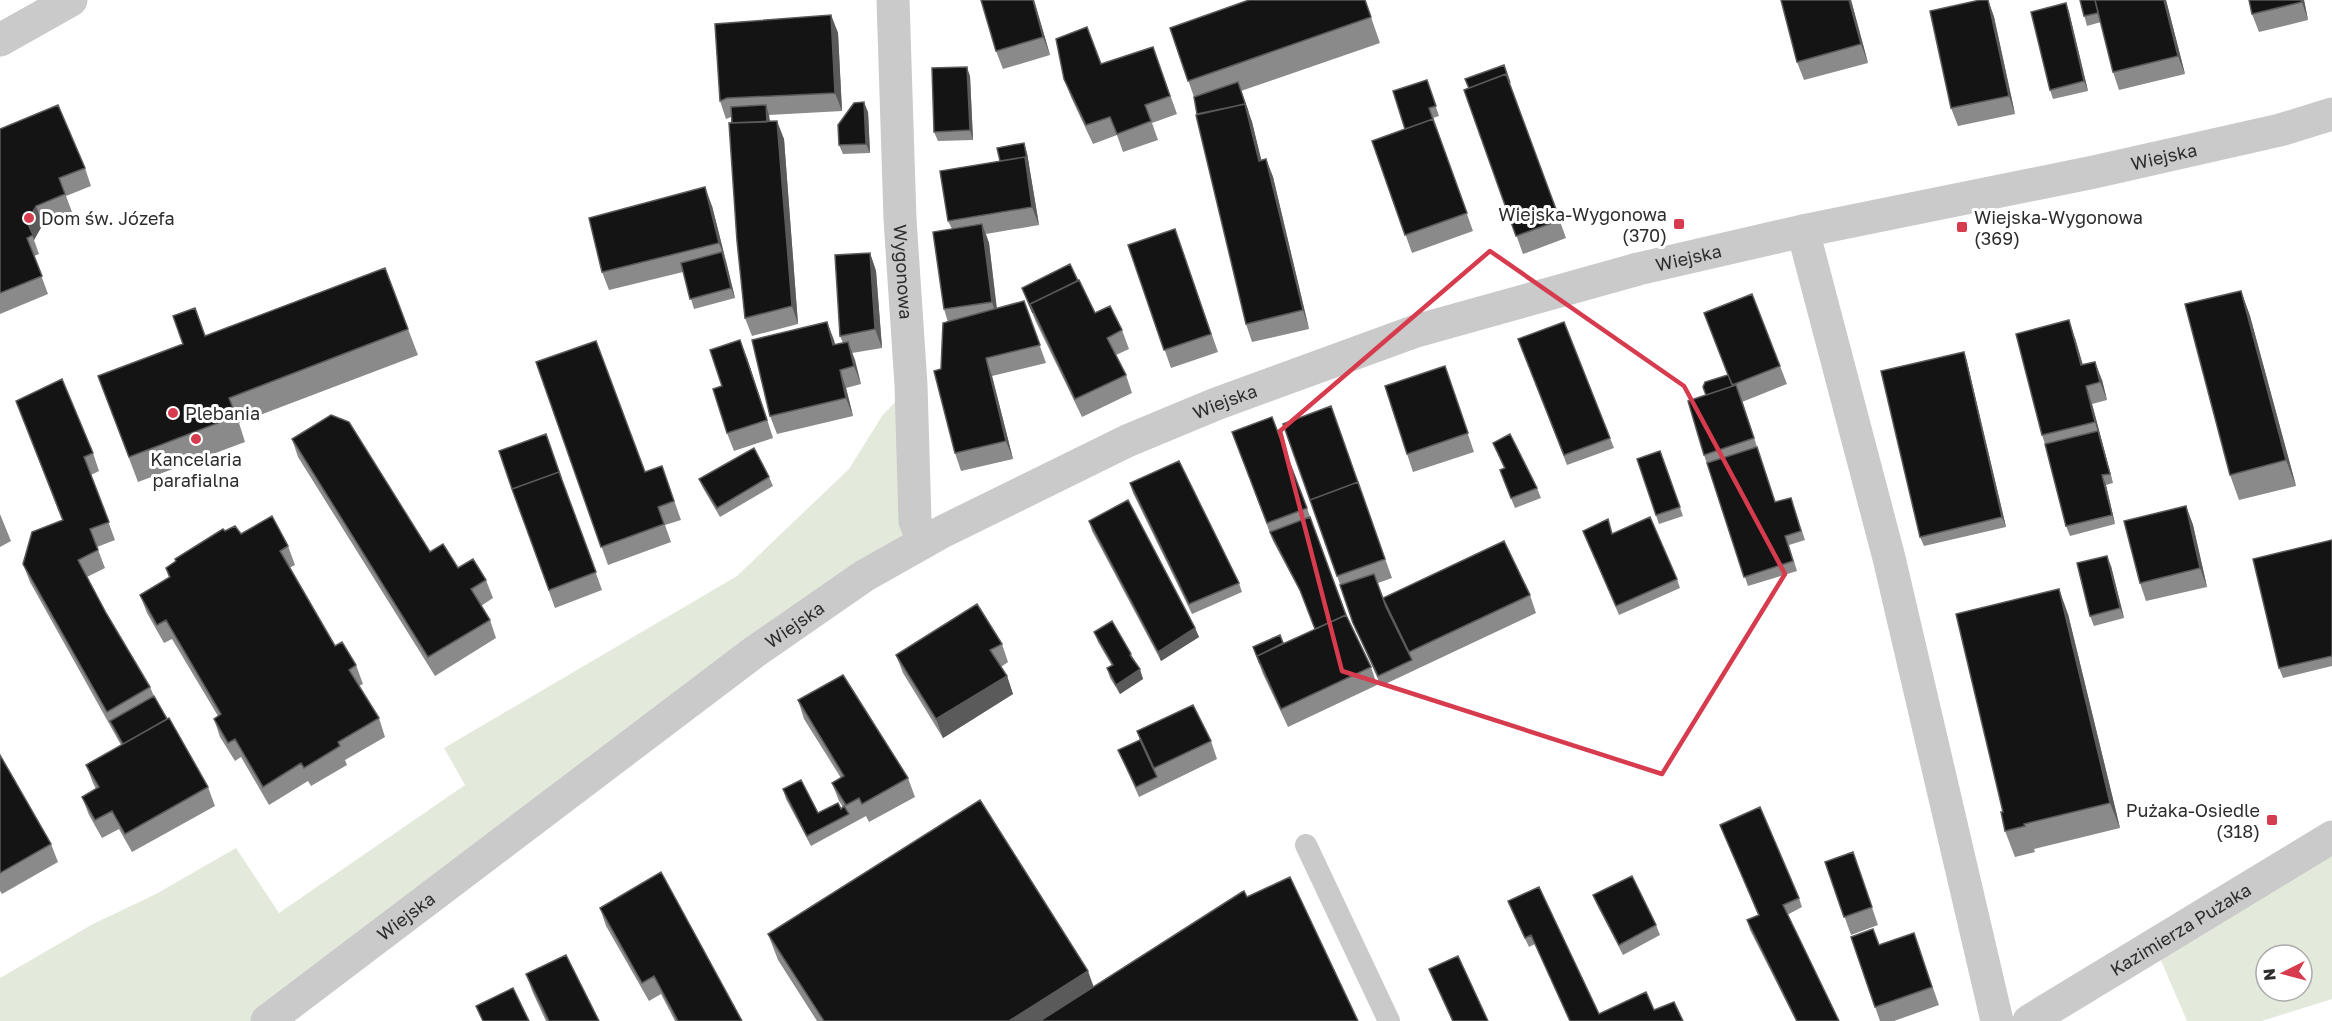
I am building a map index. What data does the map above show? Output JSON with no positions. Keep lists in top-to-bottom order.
{
  "streets": {
    "street": ["Wiejska", "Wygonowa", "Kazimierza Pużaka"]
  },
  "crossings": [
    ["Wiejska", "Wygonowa"]
  ],
  "places": {
    "other": ["Dom św. Józefa", "Plebania", "Kancelaria parafialna"],
    "transit": ["Wiejska-Wygonowa (370)", "Wiejska-Wygonowa (369)", "Pużaka-Osiedle (318)"]
  },
  "north": "left"
}
